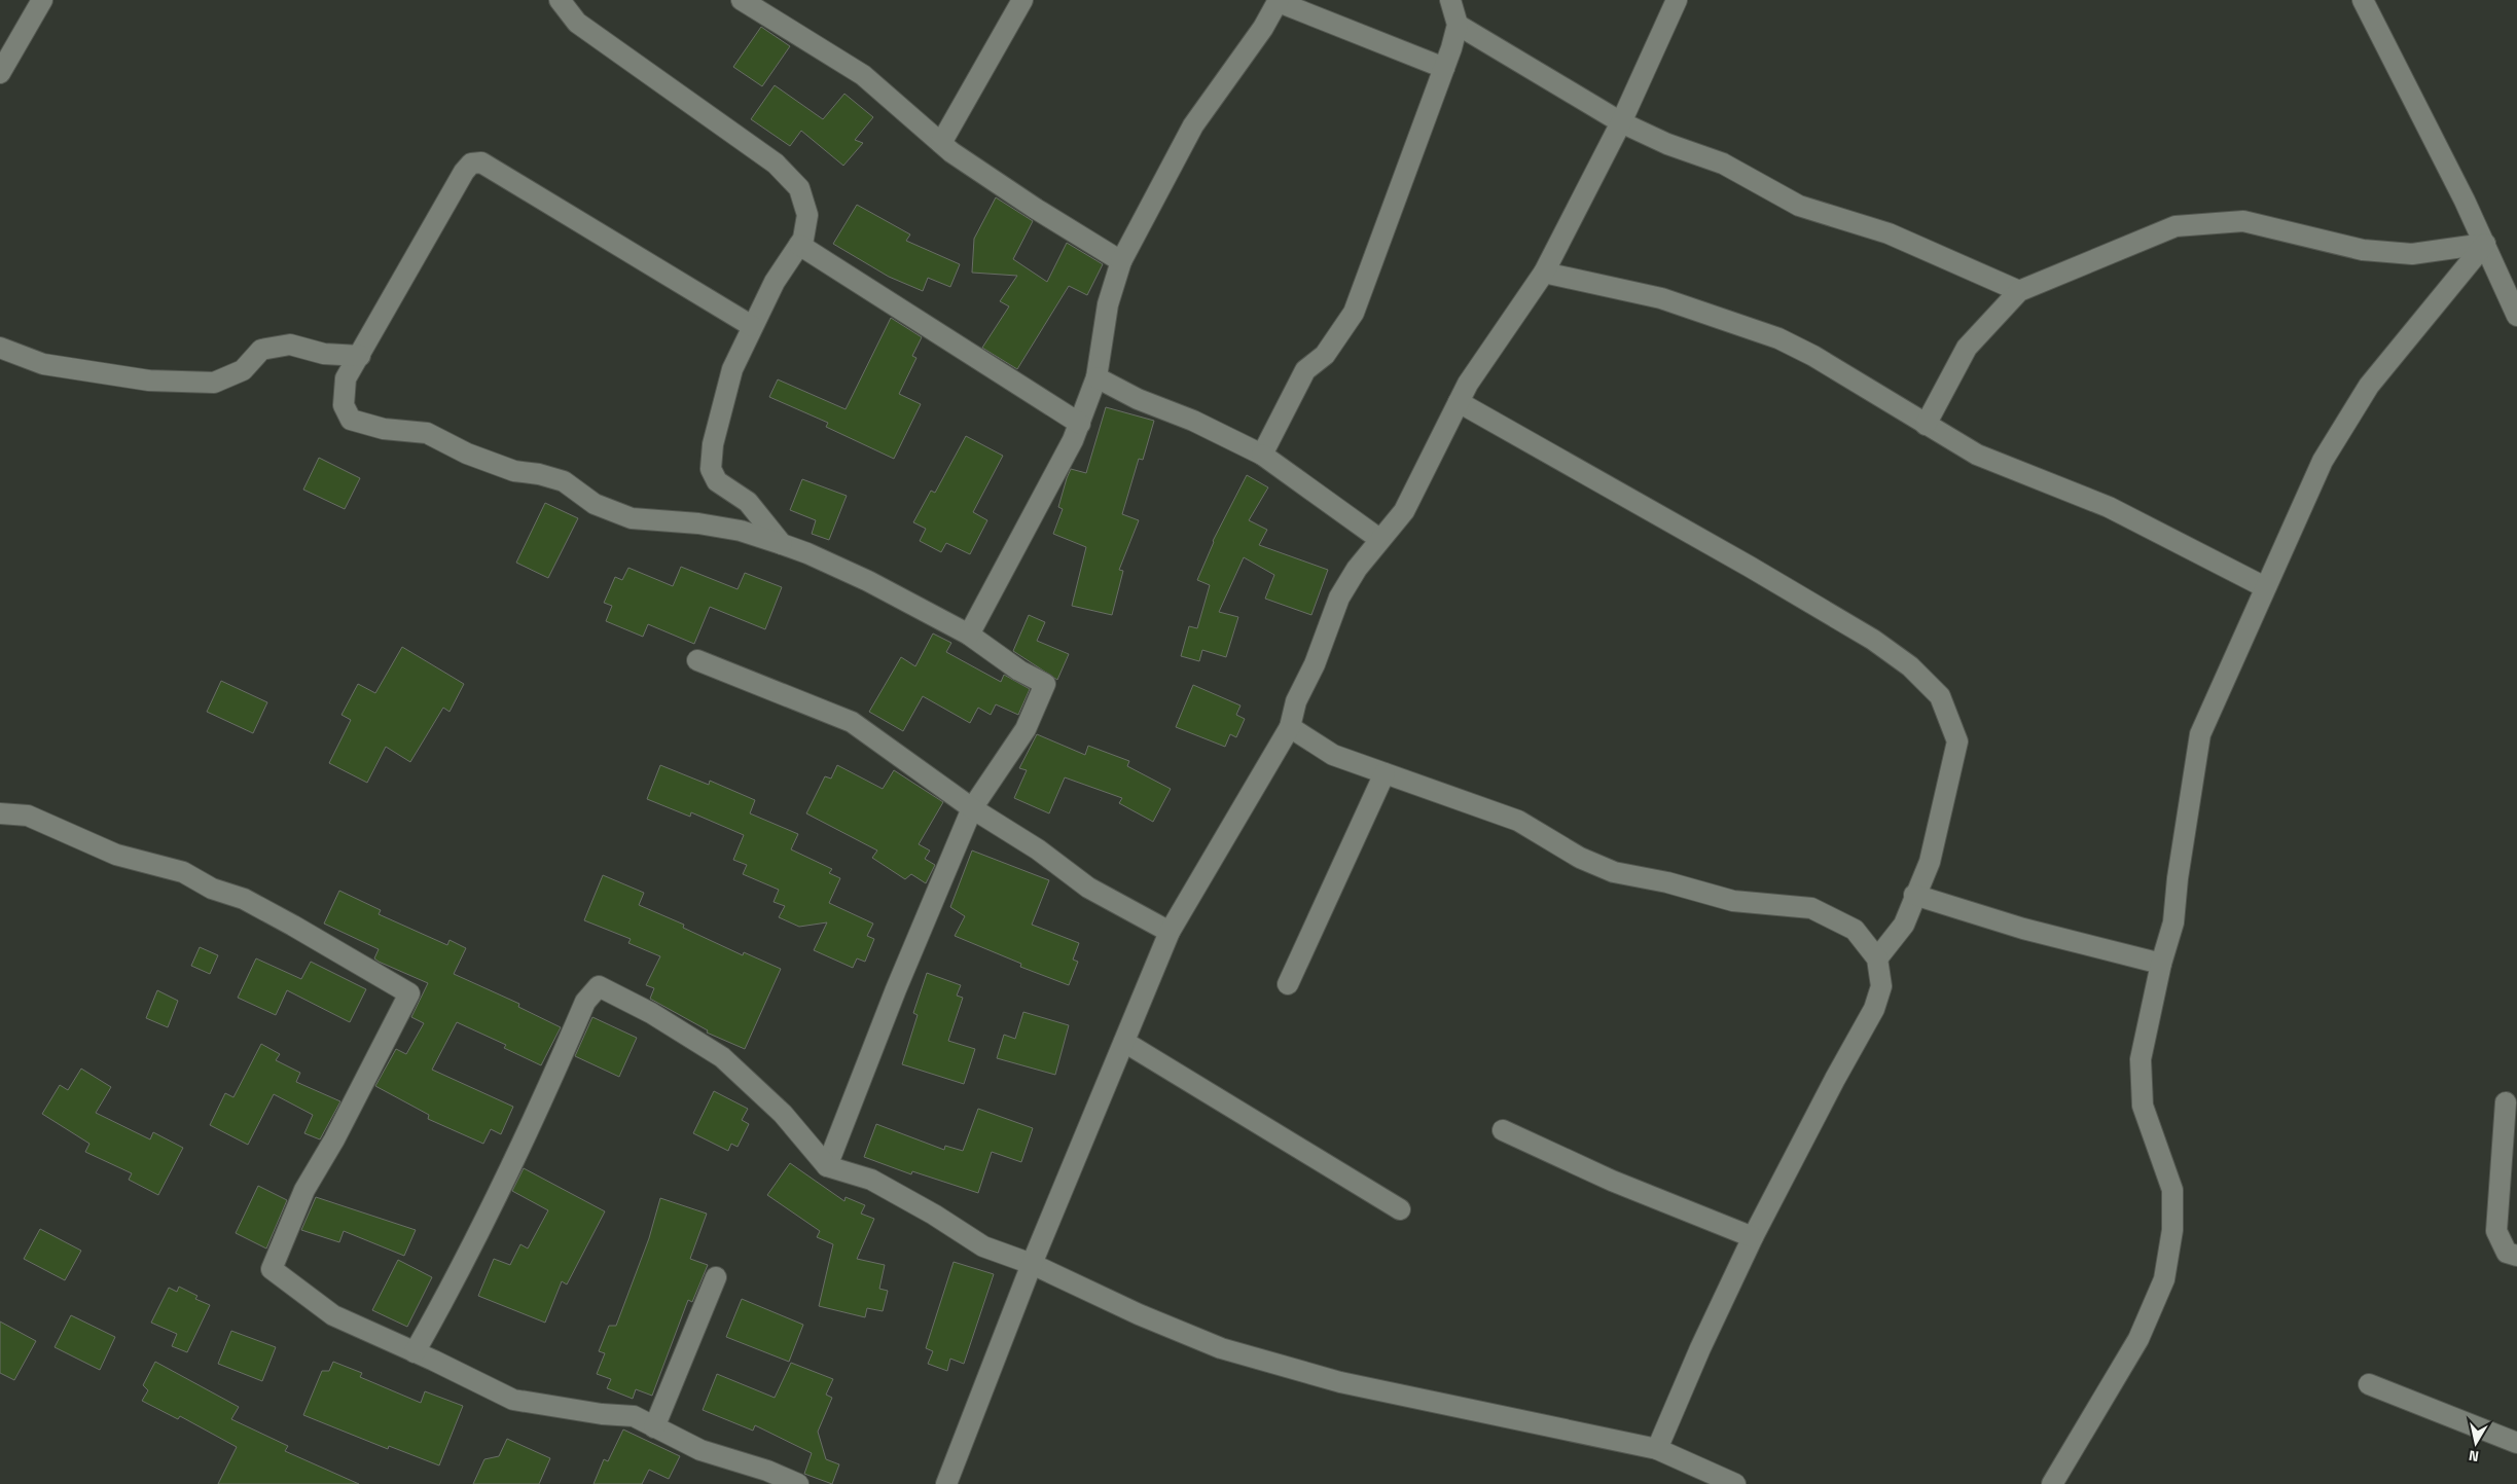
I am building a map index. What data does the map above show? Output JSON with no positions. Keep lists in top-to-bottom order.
{
  "north": "bottom"
}
